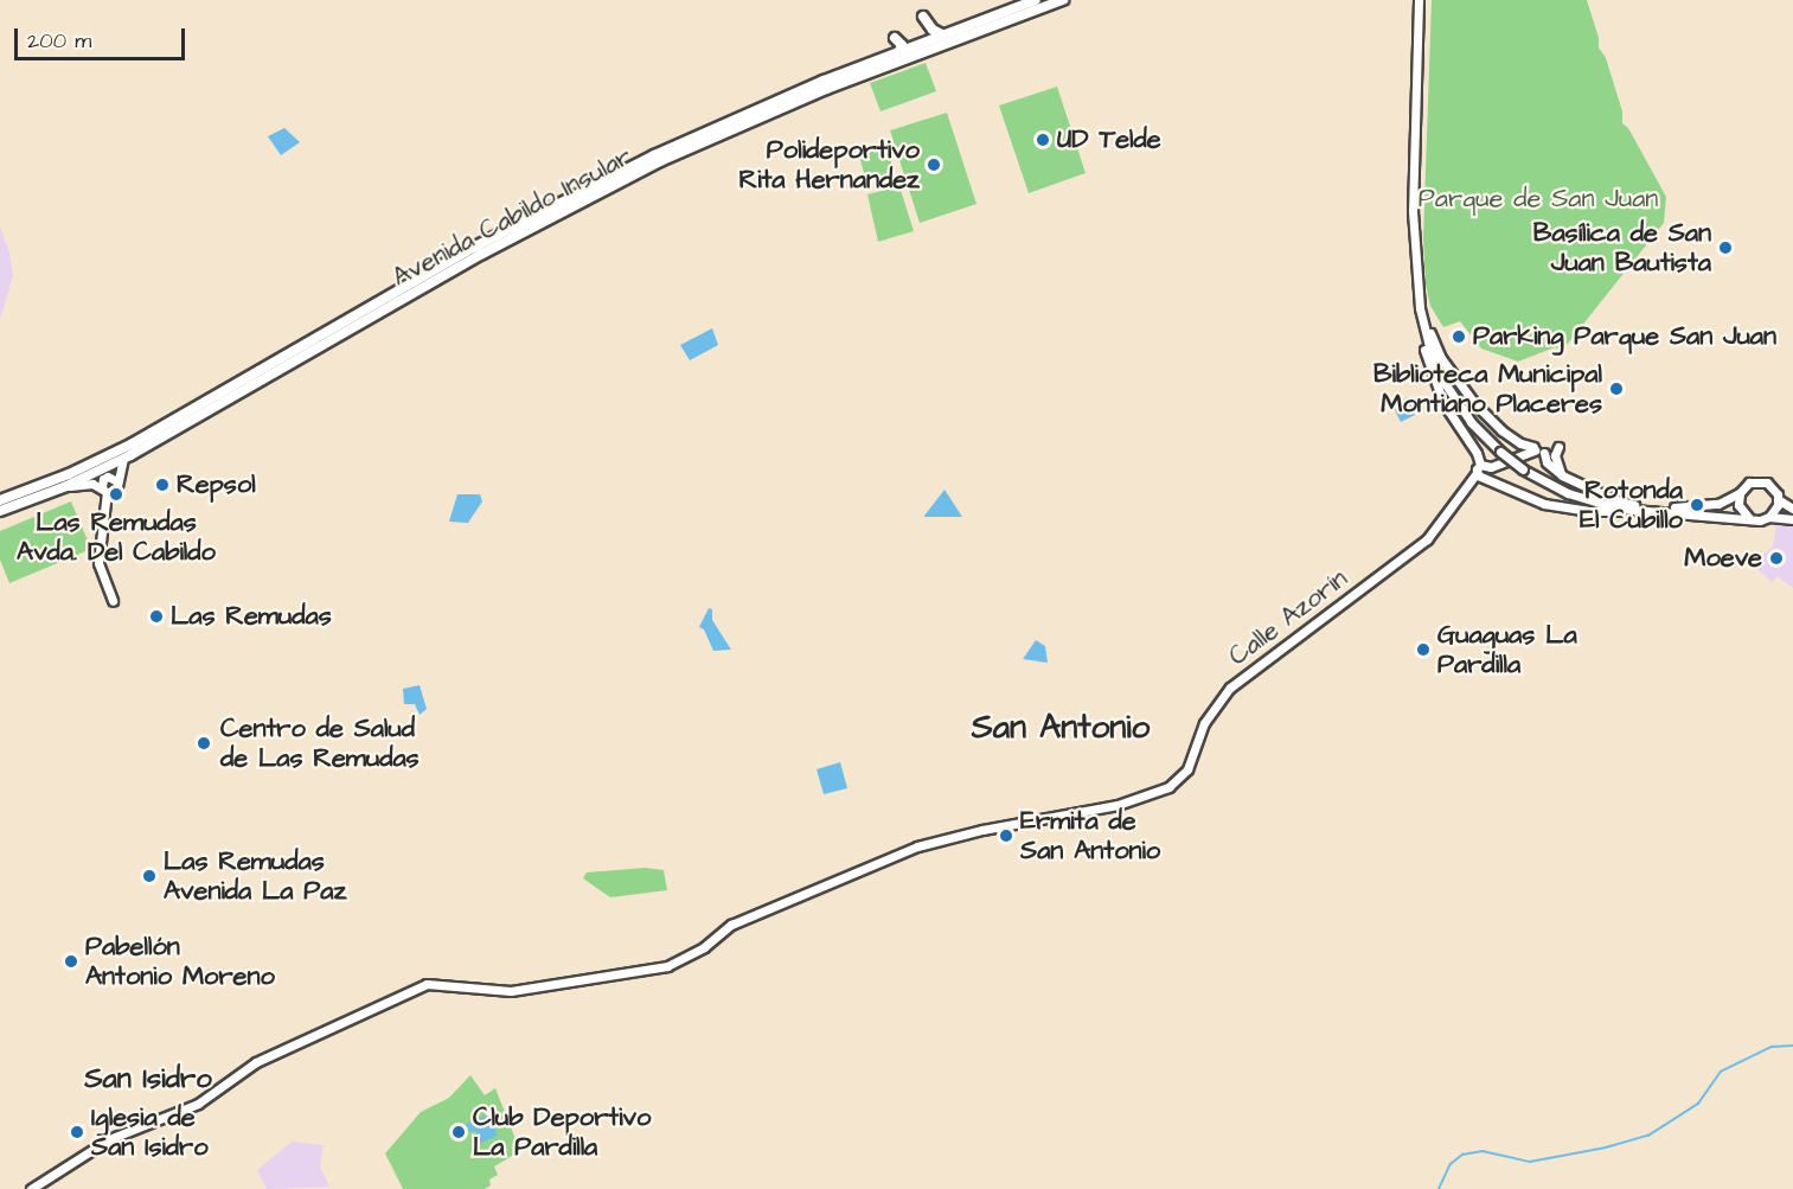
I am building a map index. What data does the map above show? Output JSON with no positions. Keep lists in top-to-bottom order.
{
  "streets": {
    "main road": ["Avenida Cabildo Insular"],
    "street": ["Calle Azorín"]
  },
  "districts": ["San Antonio", "San Isidro"],
  "parks": ["Parque de San Juan"],
  "places": [
    "UD Telde",
    "Polideportivo Rita Hernandez",
    "Basílica de San Juan Bautista",
    "Parking Parque San Juan",
    "Biblioteca Municipal Montiano Placeres",
    "Repsol",
    "Las Remudas Avda. Del Cabildo",
    "Rotonda El Cubillo",
    "Moeve",
    "Las Remudas",
    "Guaguas La Pardilla",
    "Centro de Salud de Las Remudas",
    "Ermita de San Antonio",
    "Las Remudas Avenida La Paz",
    "Pabellón Antonio Moreno",
    "Iglesia de San Isidro",
    "Club Deportivo La Pardilla"
  ],
  "scale_bar": "200 m"
}
